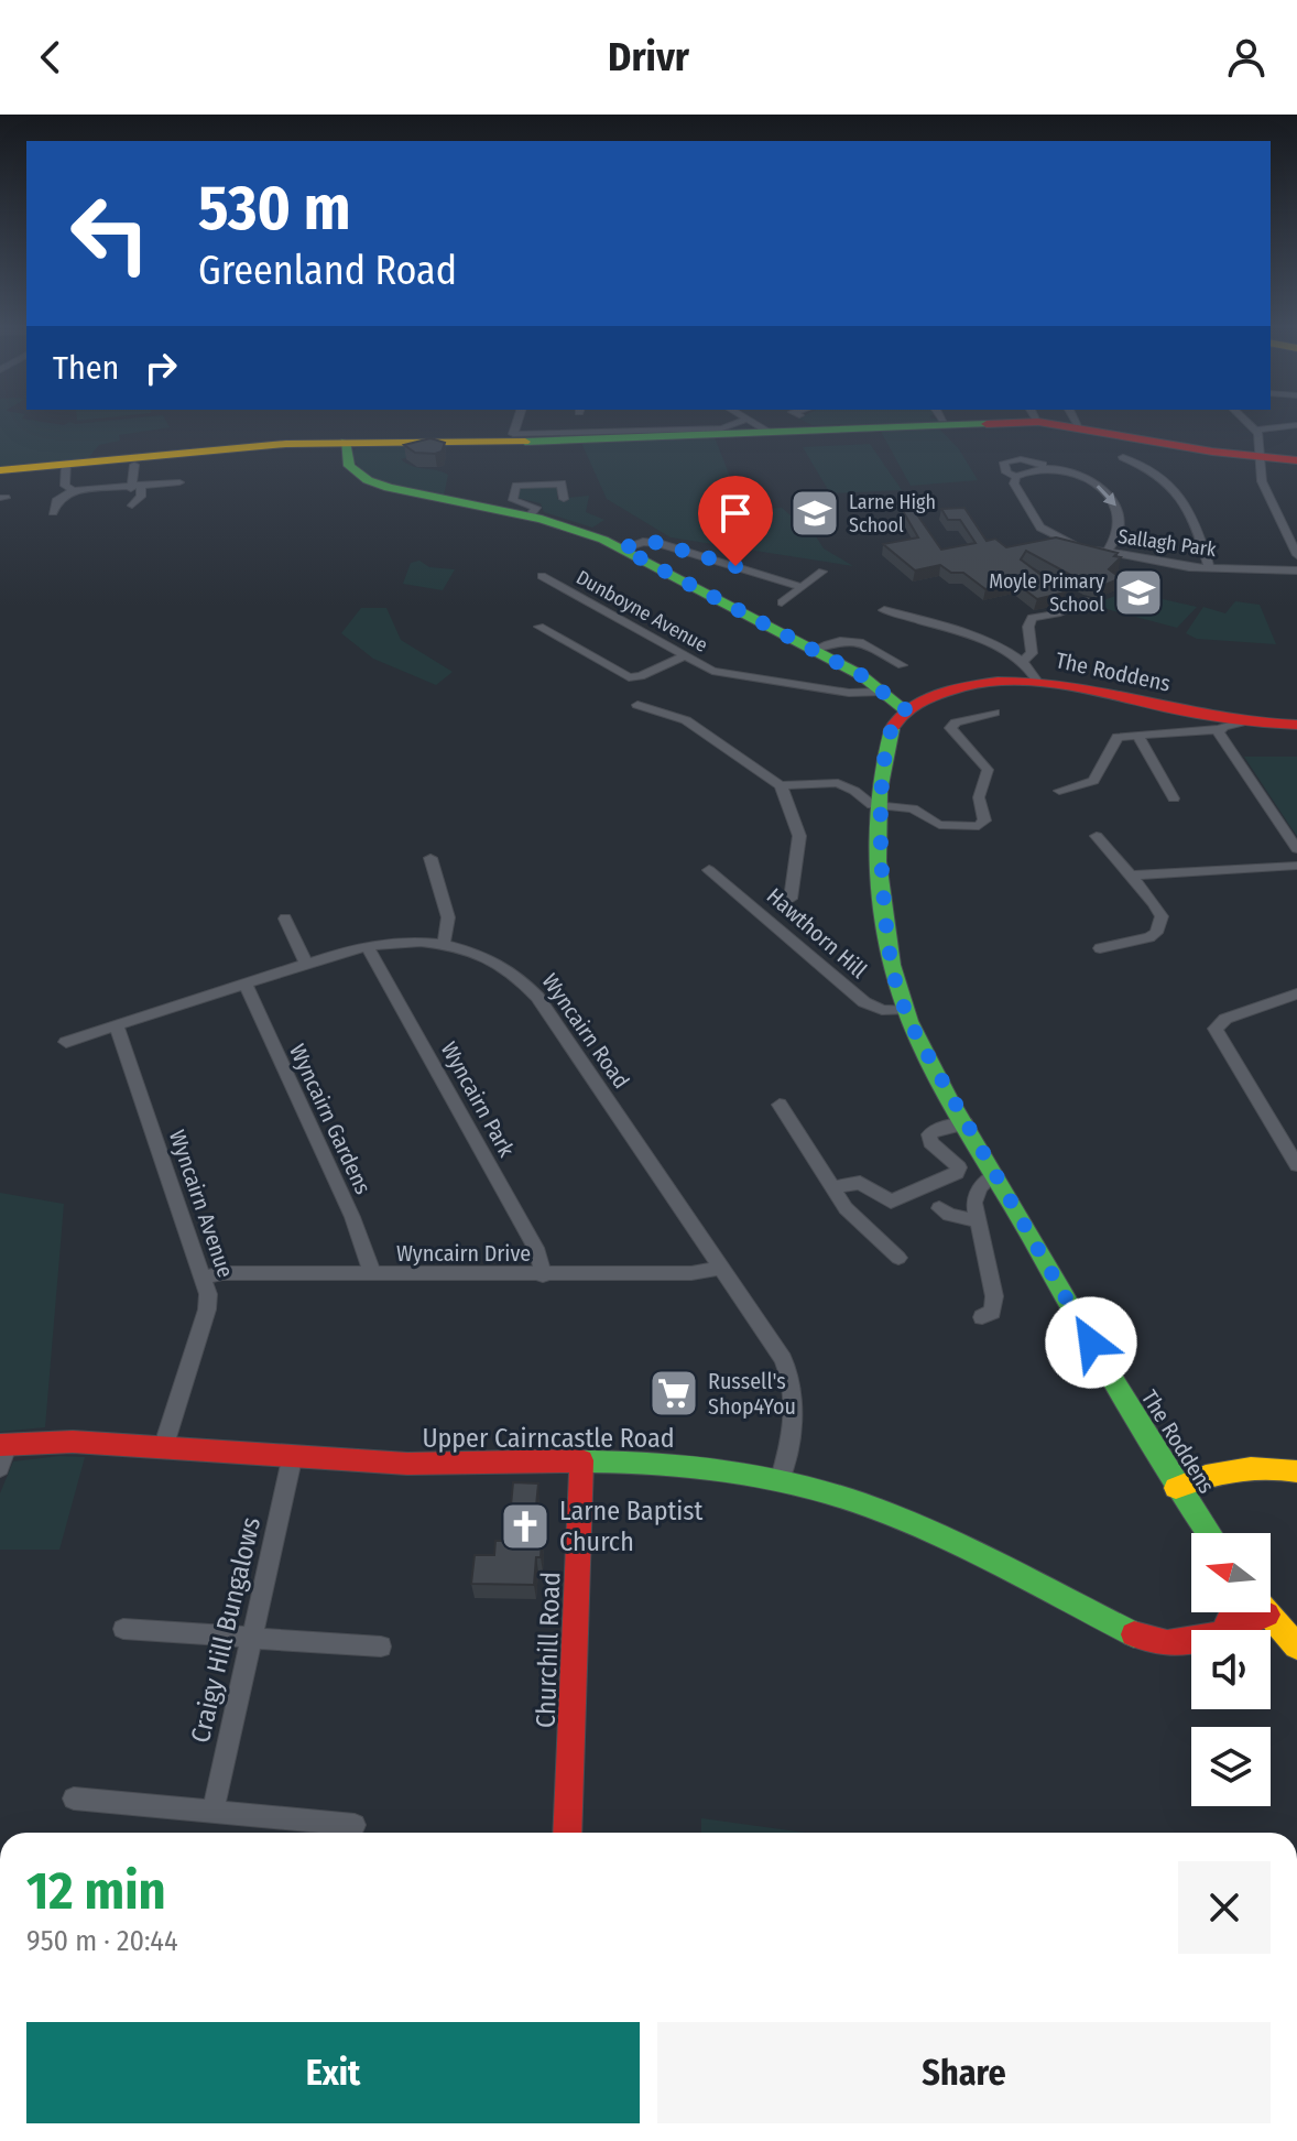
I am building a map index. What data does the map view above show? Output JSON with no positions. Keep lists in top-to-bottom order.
{
  "streets": {
    "street": [
      "Sallagh Park",
      "Dunboyne Avenue",
      "The Roddens",
      "Hawthorn Hill",
      "Wyncairn Road",
      "Wyncairn Park",
      "Wyncairn Gardens",
      "Wyncairn Avenue",
      "Wyncairn Drive",
      "Upper Cairncastle Road",
      "Craigy Hill Bungalows",
      "Churchill Road"
    ]
  },
  "crossings": [
    ["The Roddens", "Hawthorn Hill"],
    ["Wyncairn Road", "Wyncairn Park"],
    ["Wyncairn Road", "Wyncairn Gardens"],
    ["Wyncairn Road", "Wyncairn Avenue"],
    ["Wyncairn Road", "Wyncairn Drive"],
    ["Wyncairn Road", "Upper Cairncastle Road"],
    ["Wyncairn Park", "Wyncairn Drive"],
    ["Wyncairn Gardens", "Wyncairn Drive"],
    ["Wyncairn Avenue", "Wyncairn Drive"],
    ["Wyncairn Avenue", "Upper Cairncastle Road"],
    ["Upper Cairncastle Road", "Craigy Hill Bungalows"],
    ["Upper Cairncastle Road", "Churchill Road"]
  ],
  "places": {
    "school or university": ["Larne High School", "Moyle Primary School"],
    "supermarket": ["Russell's Shop4You"],
    "church": ["Larne Baptist Church"]
  },
  "north": "left",
  "page": {
    "header": "Drivr",
    "turn": ["530 m", "Greenland Road"],
    "then": "Then",
    "heading": ["12 min", "950 m · 20:44"],
    "buttons": ["Exit", "Share"]
  }
}
